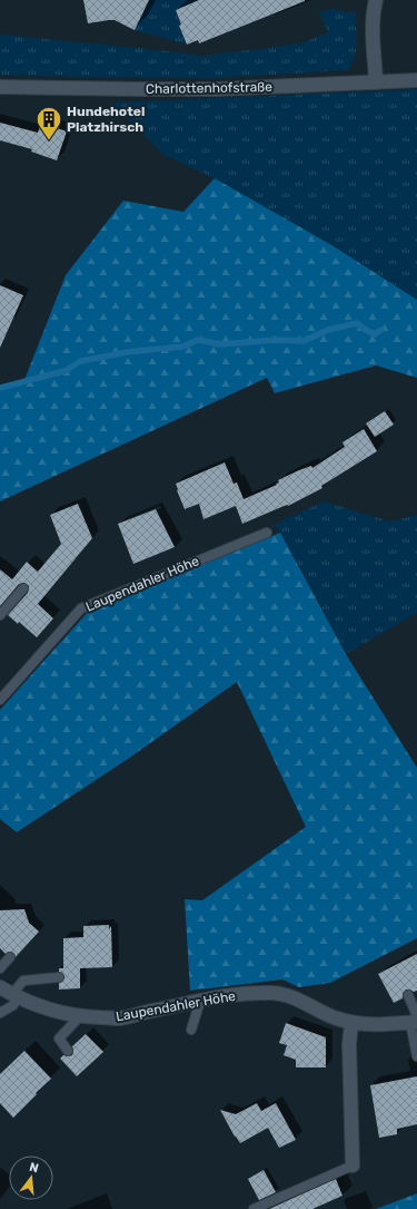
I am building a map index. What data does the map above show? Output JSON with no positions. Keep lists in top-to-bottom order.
{
  "streets": {
    "street": ["Charlottenhofstraße", "Laupendahler Höhe"]
  },
  "places": {
    "building": ["Hundehotel Platzhirsch"]
  },
  "north": "top"
}
